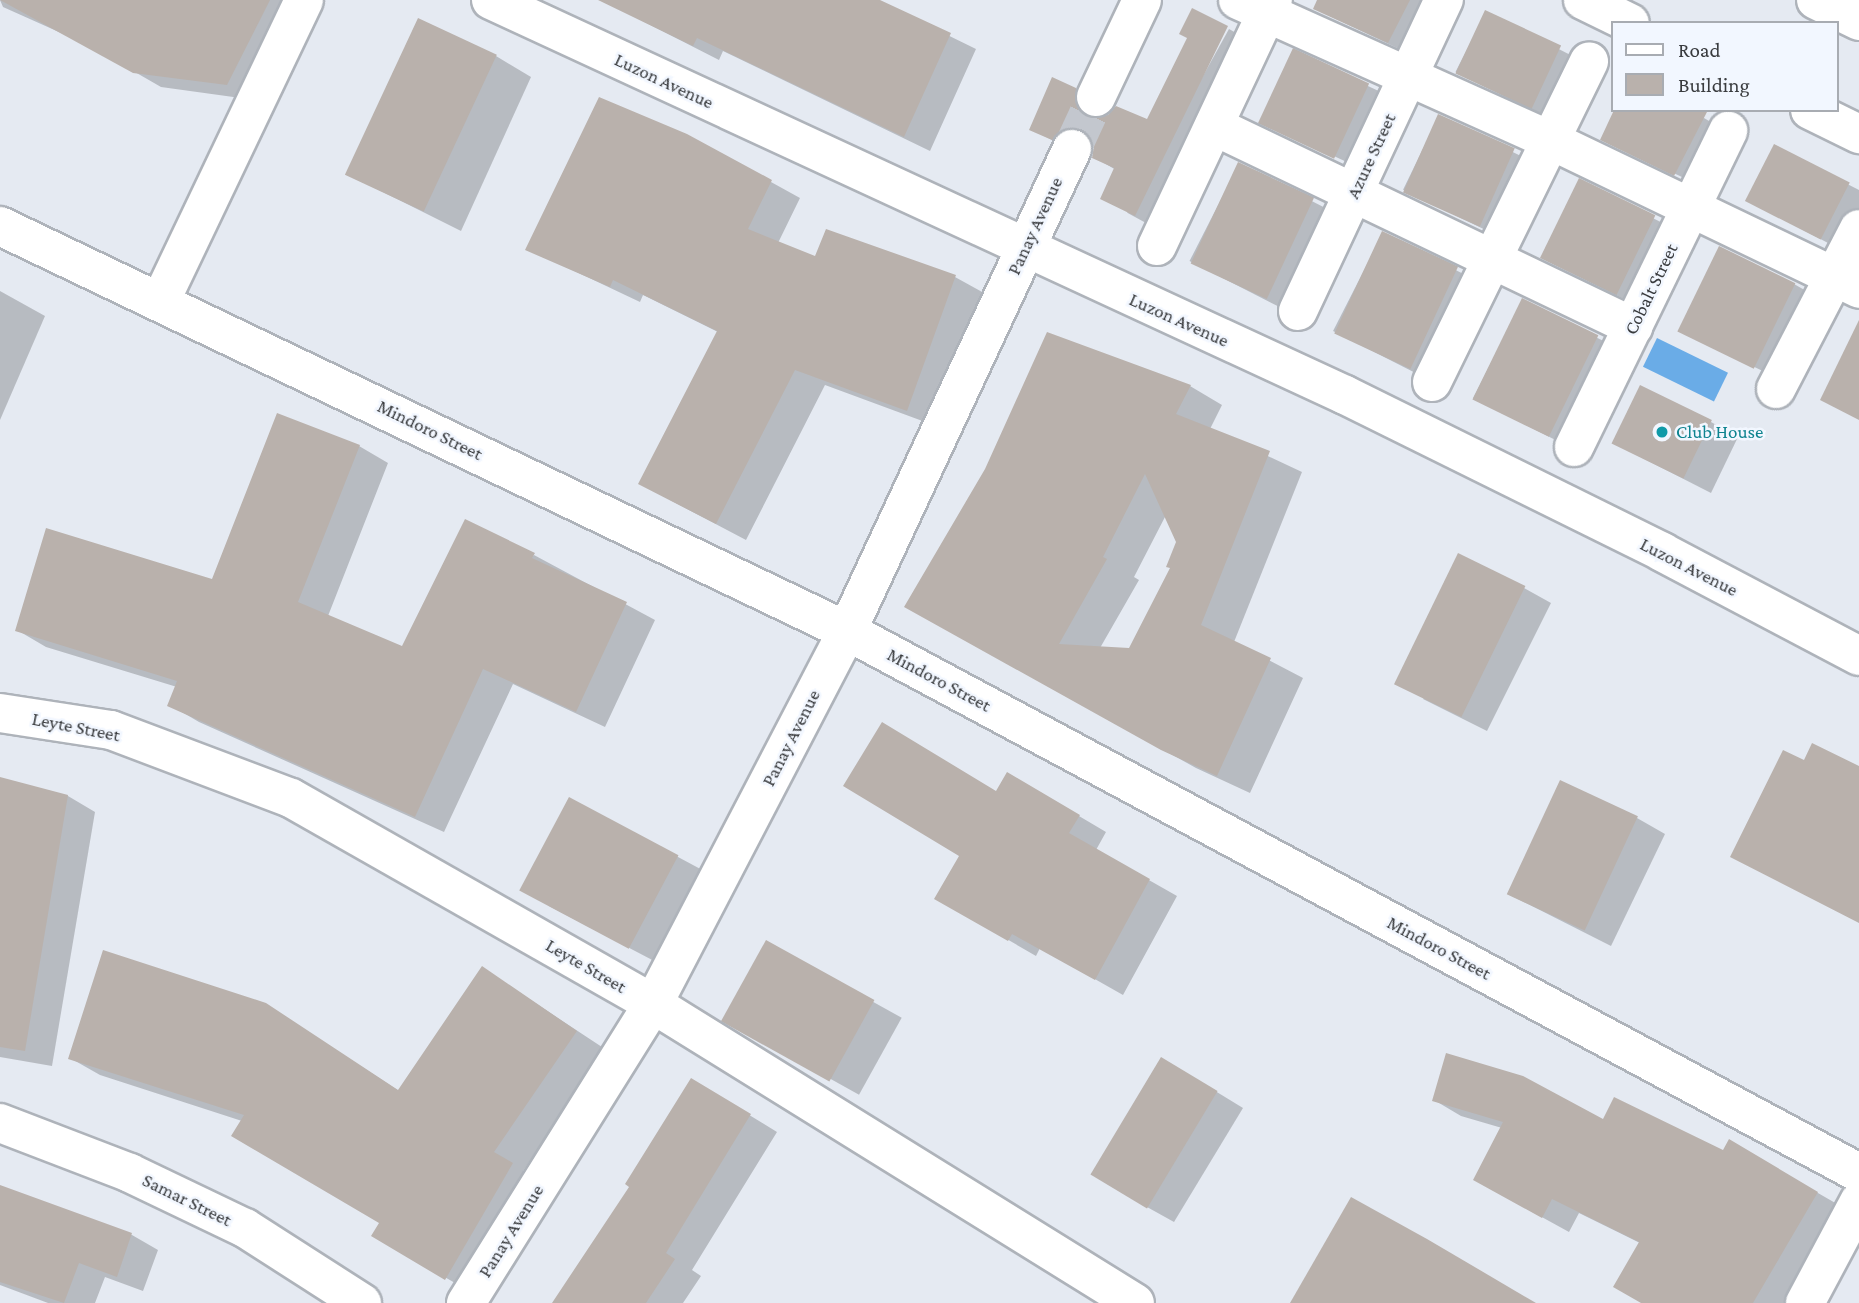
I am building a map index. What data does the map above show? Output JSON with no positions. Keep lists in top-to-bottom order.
{
  "streets": {
    "street": [
      "Luzon Avenue",
      "Azure Street",
      "Panay Avenue",
      "Cobalt Street",
      "Mindoro Street",
      "Leyte Street",
      "Samar Street"
    ]
  },
  "crossings": [
    ["Luzon Avenue", "Panay Avenue"],
    ["Panay Avenue", "Mindoro Street"],
    ["Panay Avenue", "Leyte Street"]
  ],
  "places": ["Club House"],
  "legend": ["Road", "Building"]
}
